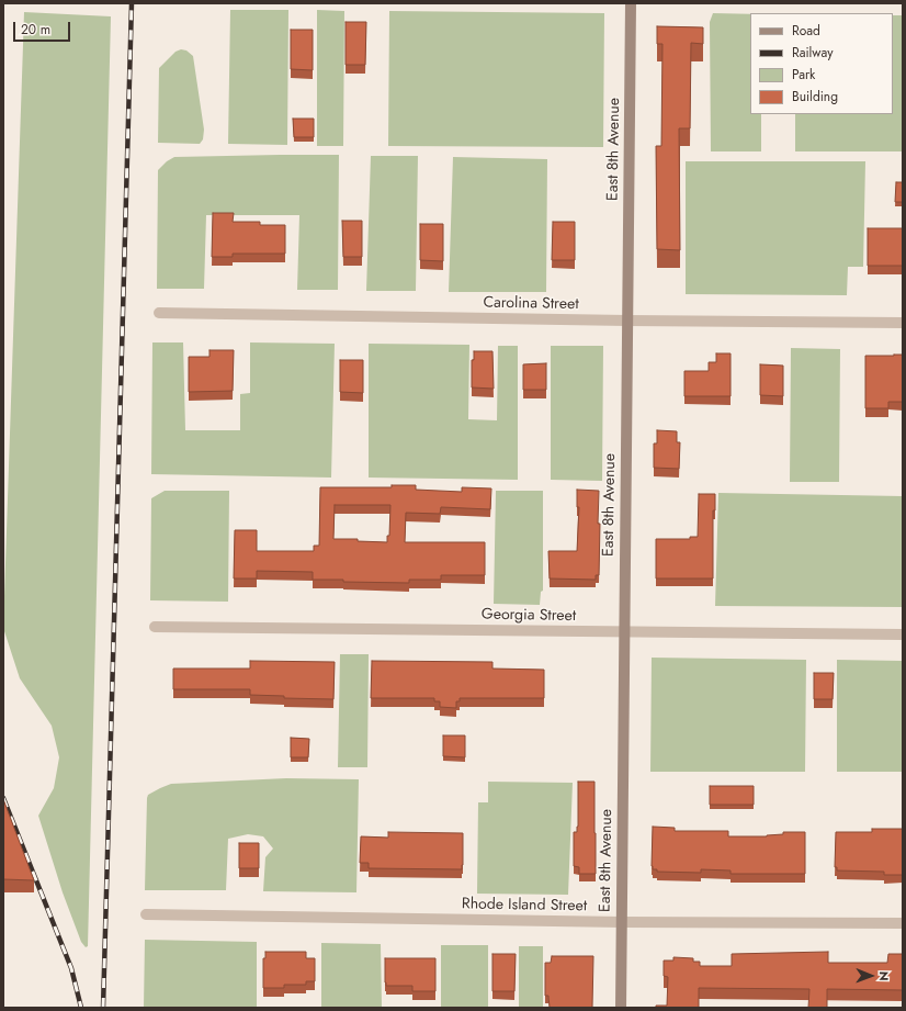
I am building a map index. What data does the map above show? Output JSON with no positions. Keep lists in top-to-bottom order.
{
  "streets": {
    "street": [
      "East 8th Avenue",
      "Carolina Street",
      "Georgia Street",
      "Rhode Island Street"
    ]
  },
  "crossings": [
    ["East 8th Avenue", "Carolina Street"],
    ["East 8th Avenue", "Georgia Street"],
    ["East 8th Avenue", "Rhode Island Street"]
  ],
  "legend": [
    "Road",
    "Railway",
    "Park",
    "Building"
  ],
  "scale_bar": "20 m",
  "north": "right"
}
